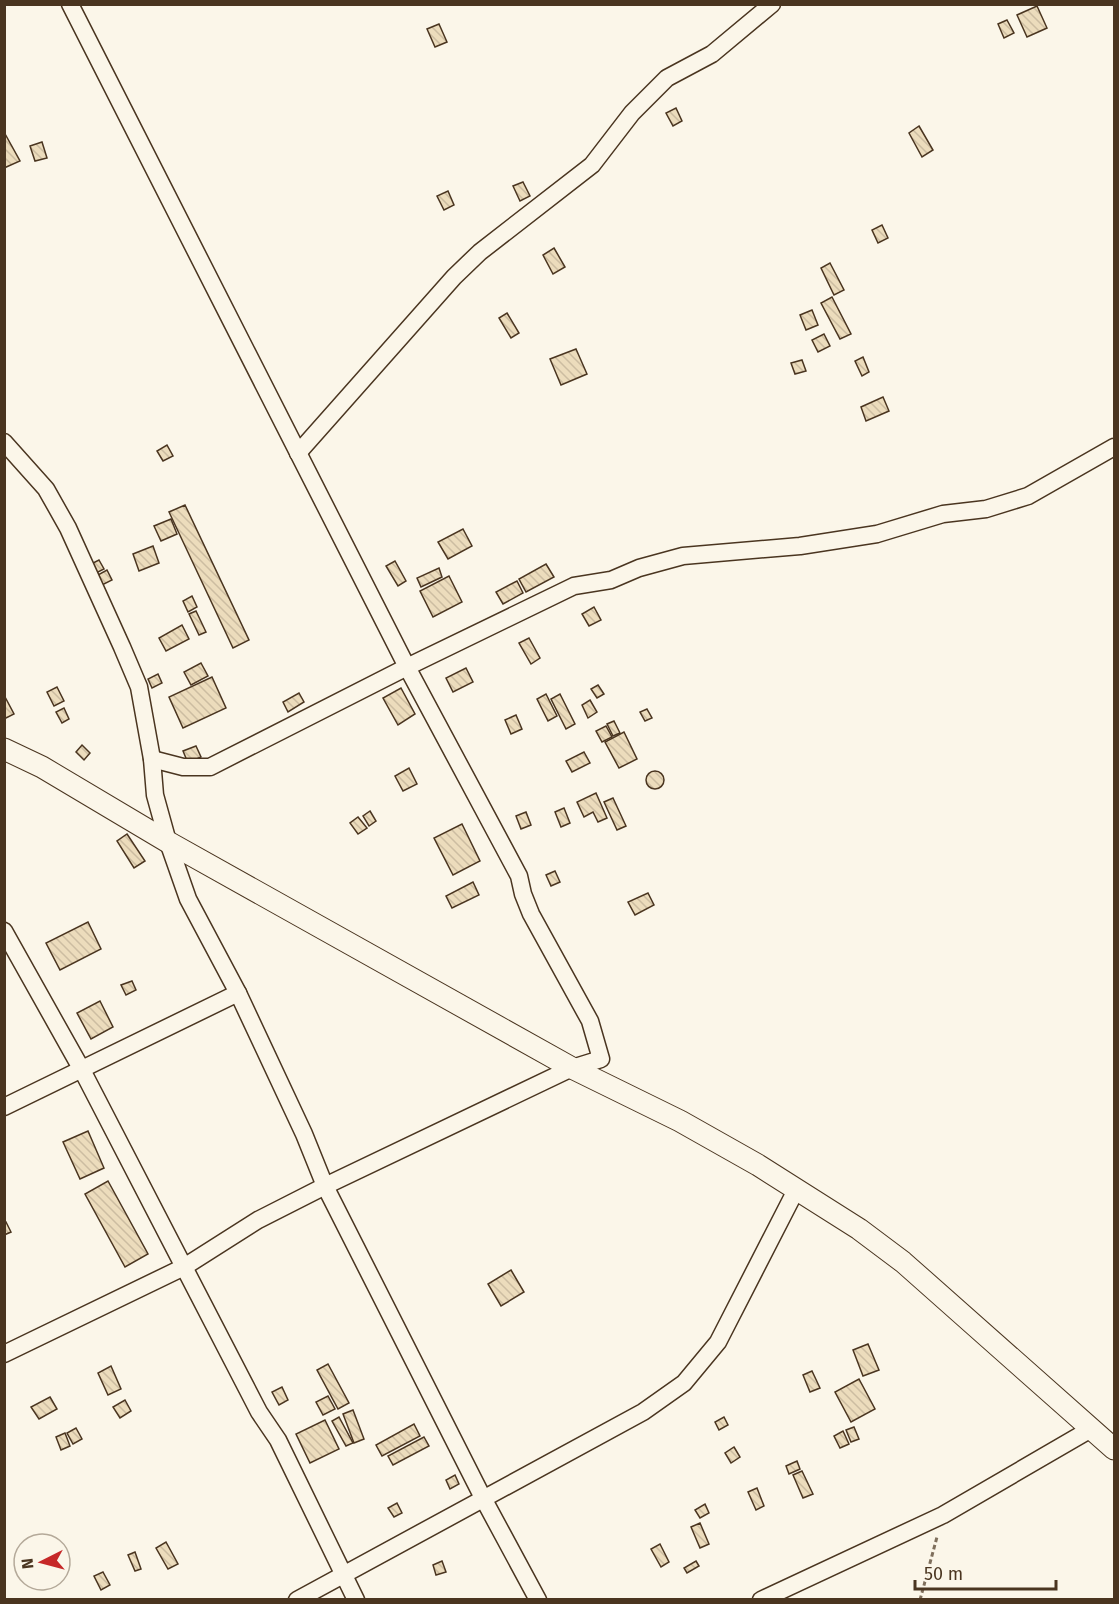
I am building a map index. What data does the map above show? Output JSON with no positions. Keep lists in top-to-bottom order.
{
  "scale_bar": "50 m",
  "north": "left"
}
